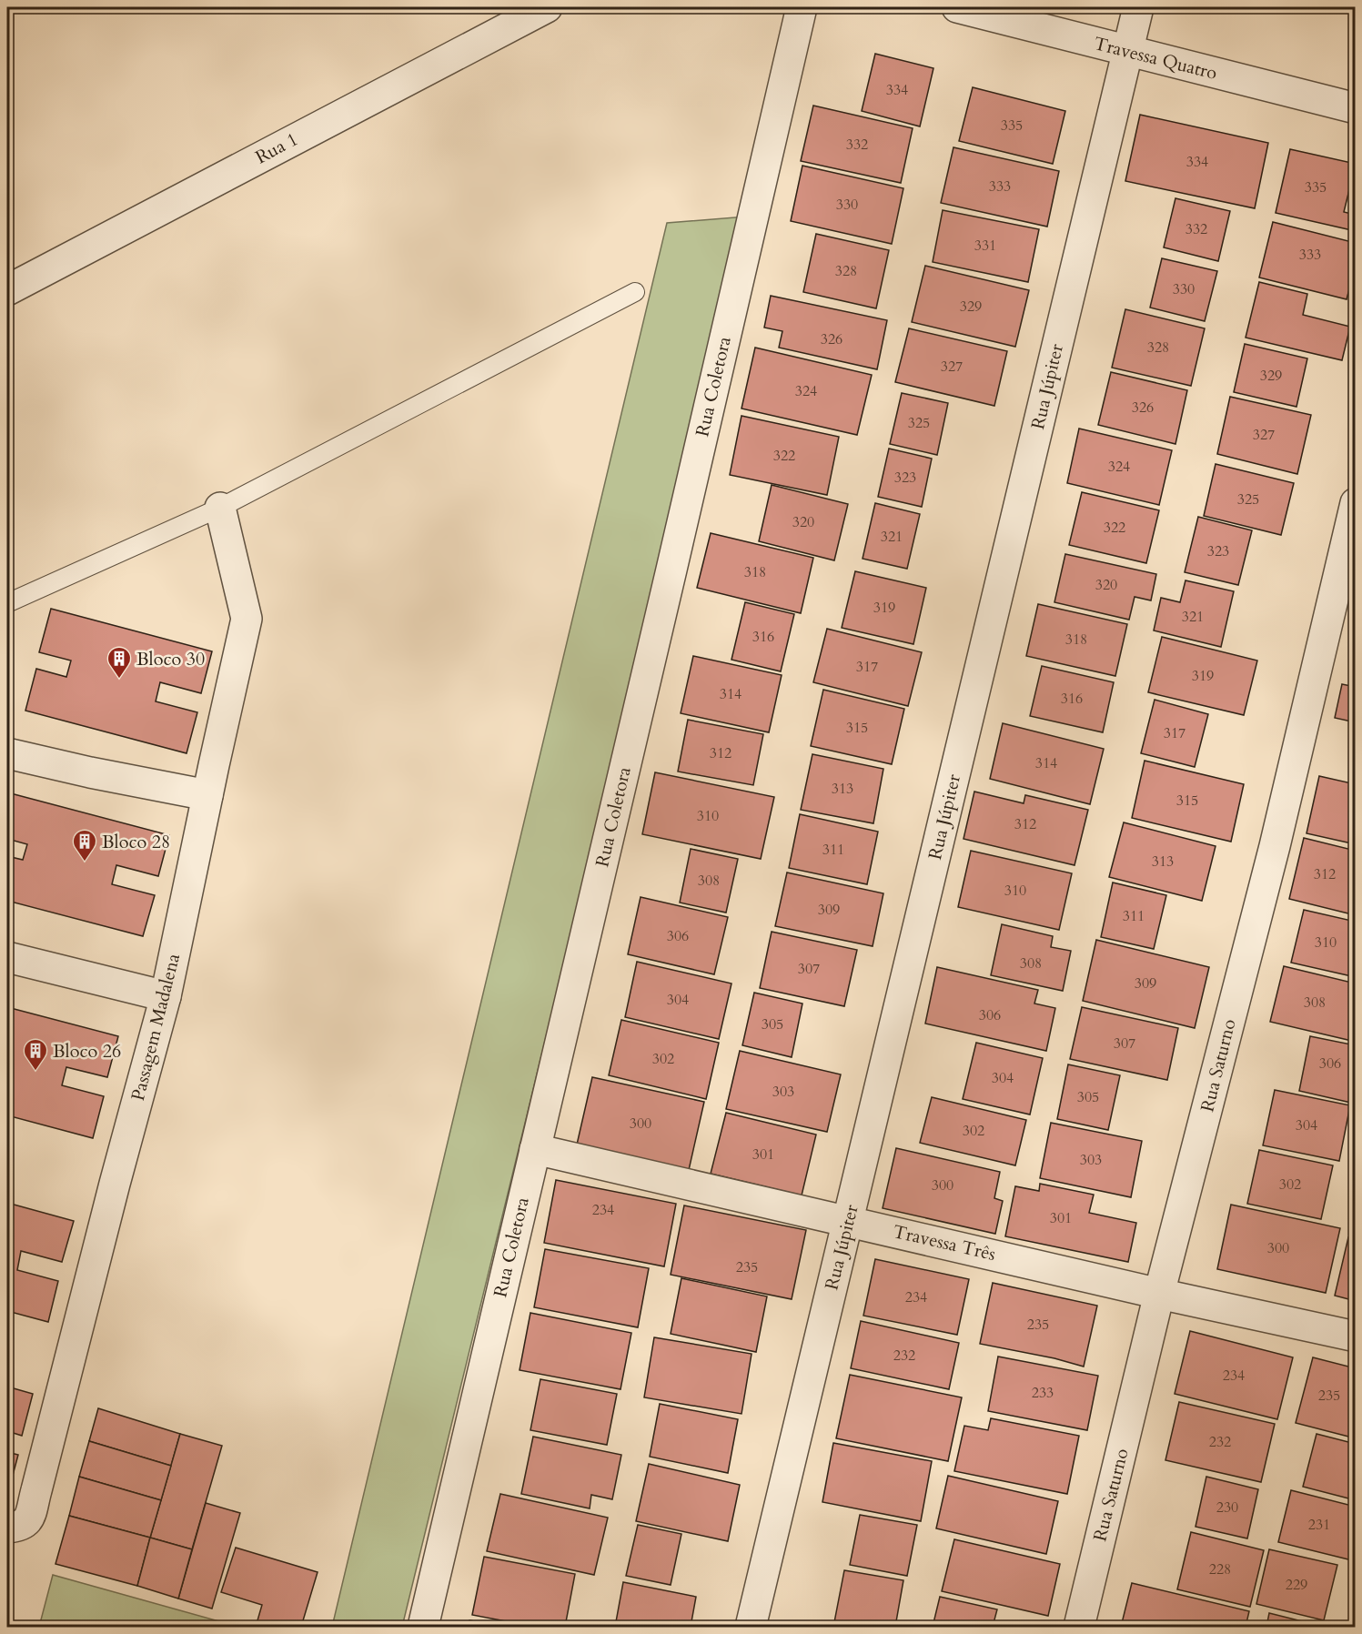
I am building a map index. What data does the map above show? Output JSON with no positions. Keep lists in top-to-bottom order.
{
  "streets": {
    "street": [
      "Travessa Quatro",
      "Rua 1",
      "Rua Coletora",
      "Rua Júpiter",
      "Passagem Madalena",
      "Rua Saturno",
      "Travessa Três"
    ]
  },
  "crossings": [
    ["Travessa Quatro", "Rua Júpiter"],
    ["Rua Coletora", "Travessa Três"],
    ["Rua Júpiter", "Travessa Três"],
    ["Rua Saturno", "Travessa Três"]
  ],
  "places": {
    "building": ["Bloco 30", "Bloco 28", "Bloco 26"]
  },
  "house_numbers": [
    "334",
    "335",
    "332",
    "334",
    "333",
    "335",
    "330",
    "332",
    "331",
    "333",
    "328",
    "330",
    "329",
    "326",
    "328",
    "327",
    "329",
    "324",
    "326",
    "325",
    "327",
    "322",
    "324",
    "323",
    "325",
    "320",
    "322",
    "321",
    "323",
    "318",
    "320",
    "319",
    "321",
    "316",
    "318",
    "317",
    "319",
    "314",
    "316",
    "315",
    "317",
    "312",
    "314",
    "313",
    "315",
    "310",
    "312",
    "311",
    "313",
    "312",
    "308",
    "310",
    "309",
    "311",
    "306",
    "310",
    "308",
    "307",
    "309",
    "304",
    "308",
    "306",
    "305",
    "307",
    "302",
    "306",
    "304",
    "303",
    "305",
    "300",
    "304",
    "302",
    "301",
    "303",
    "302",
    "300",
    "234",
    "301",
    "300",
    "235",
    "234",
    "235",
    "232",
    "234",
    "233",
    "235",
    "232",
    "230",
    "231",
    "228",
    "229"
  ]
}
